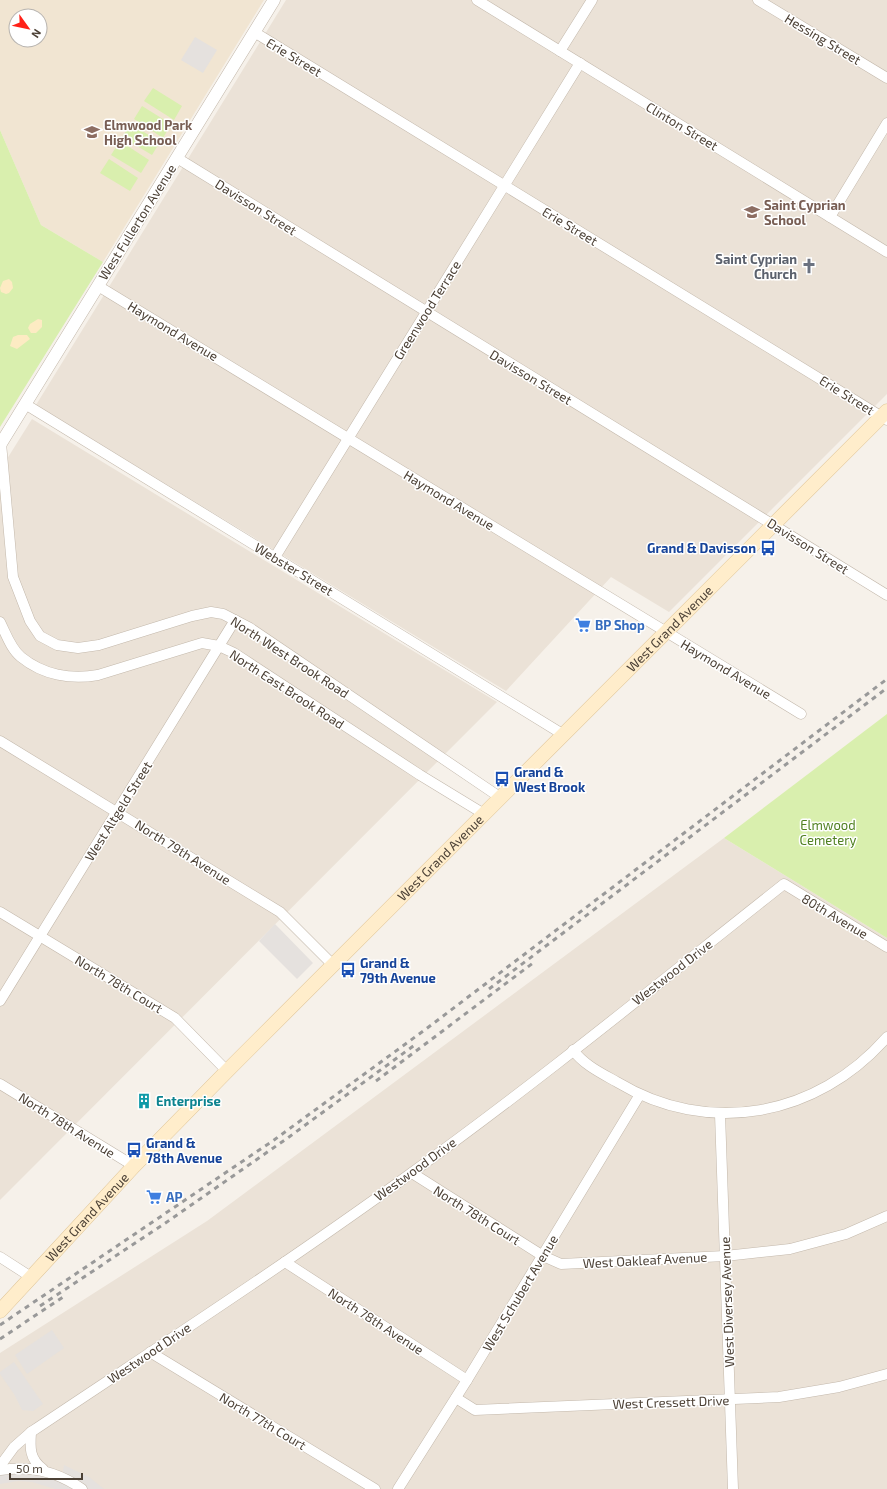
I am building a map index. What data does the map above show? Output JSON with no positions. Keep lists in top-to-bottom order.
{
  "streets": {
    "main road": ["West Grand Avenue"],
    "street": [
      "Hessing Street",
      "Erie Street",
      "Clinton Street",
      "Davisson Street",
      "West Fullerton Avenue",
      "Greenwood Terrace",
      "Haymond Avenue",
      "Webster Street",
      "North West Brook Road",
      "North East Brook Road",
      "West Altgeld Street",
      "North 79th Avenue",
      "80th Avenue",
      "Westwood Drive",
      "North 78th Court",
      "North 78th Avenue",
      "West Oakleaf Avenue",
      "West Schubert Avenue",
      "West Diversey Avenue",
      "West Cressett Drive",
      "North 77th Court"
    ]
  },
  "crossings": [
    ["Erie Street", "West Fullerton Avenue"],
    ["Erie Street", "Greenwood Terrace"],
    ["Erie Street", "West Grand Avenue"],
    ["Clinton Street", "Greenwood Terrace"],
    ["Davisson Street", "West Fullerton Avenue"],
    ["Davisson Street", "Greenwood Terrace"],
    ["Davisson Street", "West Grand Avenue"],
    ["West Fullerton Avenue", "Haymond Avenue"],
    ["West Fullerton Avenue", "Webster Street"],
    ["West Fullerton Avenue", "North West Brook Road"],
    ["Greenwood Terrace", "Haymond Avenue"],
    ["Greenwood Terrace", "Webster Street"],
    ["Haymond Avenue", "West Grand Avenue"],
    ["Webster Street", "West Grand Avenue"],
    ["West Grand Avenue", "North West Brook Road"],
    ["West Grand Avenue", "North East Brook Road"],
    ["West Grand Avenue", "North 79th Avenue"],
    ["West Grand Avenue", "North 78th Court"],
    ["West Grand Avenue", "North 78th Avenue"],
    ["North West Brook Road", "West Altgeld Street"],
    ["North East Brook Road", "West Altgeld Street"],
    ["West Altgeld Street", "North 79th Avenue"],
    ["West Altgeld Street", "North 78th Court"],
    ["80th Avenue", "Westwood Drive"],
    ["Westwood Drive", "North 78th Court"],
    ["Westwood Drive", "North 78th Avenue"],
    ["Westwood Drive", "North 77th Court"],
    ["North 78th Court", "West Oakleaf Avenue"],
    ["North 78th Court", "West Schubert Avenue"],
    ["North 78th Avenue", "West Schubert Avenue"],
    ["West Oakleaf Avenue", "West Schubert Avenue"],
    ["West Oakleaf Avenue", "West Diversey Avenue"],
    ["West Schubert Avenue", "West Cressett Drive"],
    ["West Diversey Avenue", "West Cressett Drive"]
  ],
  "parks": ["Elmwood Cemetery"],
  "places": {
    "school or university": ["Elmwood Park High School", "Saint Cyprian School"],
    "church": ["Saint Cyprian Church"],
    "bus stop": [
      "Grand & Davisson",
      "Grand & West Brook",
      "Grand & 79th Avenue",
      "Grand & 78th Avenue"
    ],
    "supermarket": ["BP Shop", "AP"],
    "building": ["Enterprise"]
  },
  "scale_bar": "50 m",
  "north": "bottom right"
}
